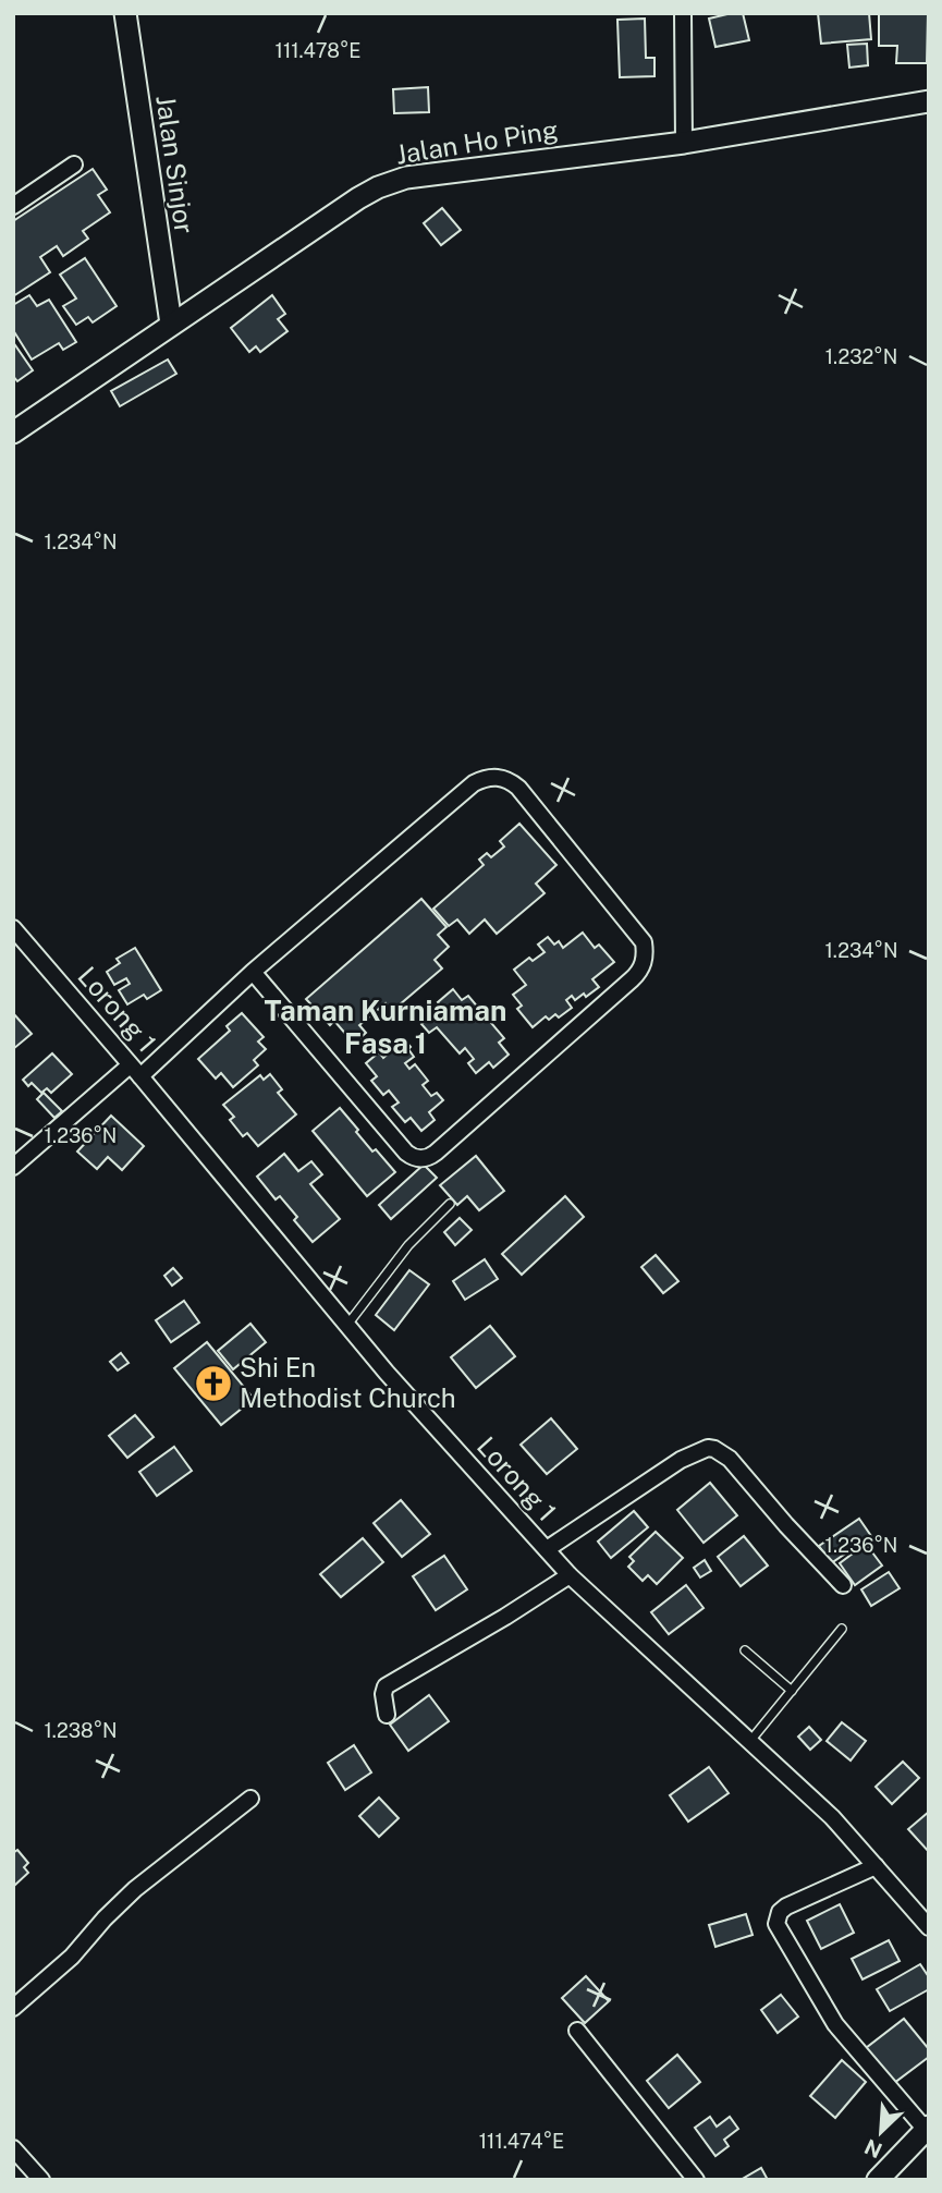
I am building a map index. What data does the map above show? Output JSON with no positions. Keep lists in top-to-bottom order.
{
  "streets": {
    "street": ["Jalan Ho Ping", "Jalan Sinjor", "Lorong 1"]
  },
  "crossings": [
    ["Jalan Ho Ping", "Jalan Sinjor"]
  ],
  "districts": ["Taman Kurniaman Fasa 1"],
  "places": {
    "church": ["Shi En Methodist Church"]
  },
  "north": "bottom left",
  "coordinates": [
    "111.478°E",
    "1.232°N",
    "1.234°N",
    "1.236°N",
    "1.238°N",
    "111.474°E"
  ]
}
